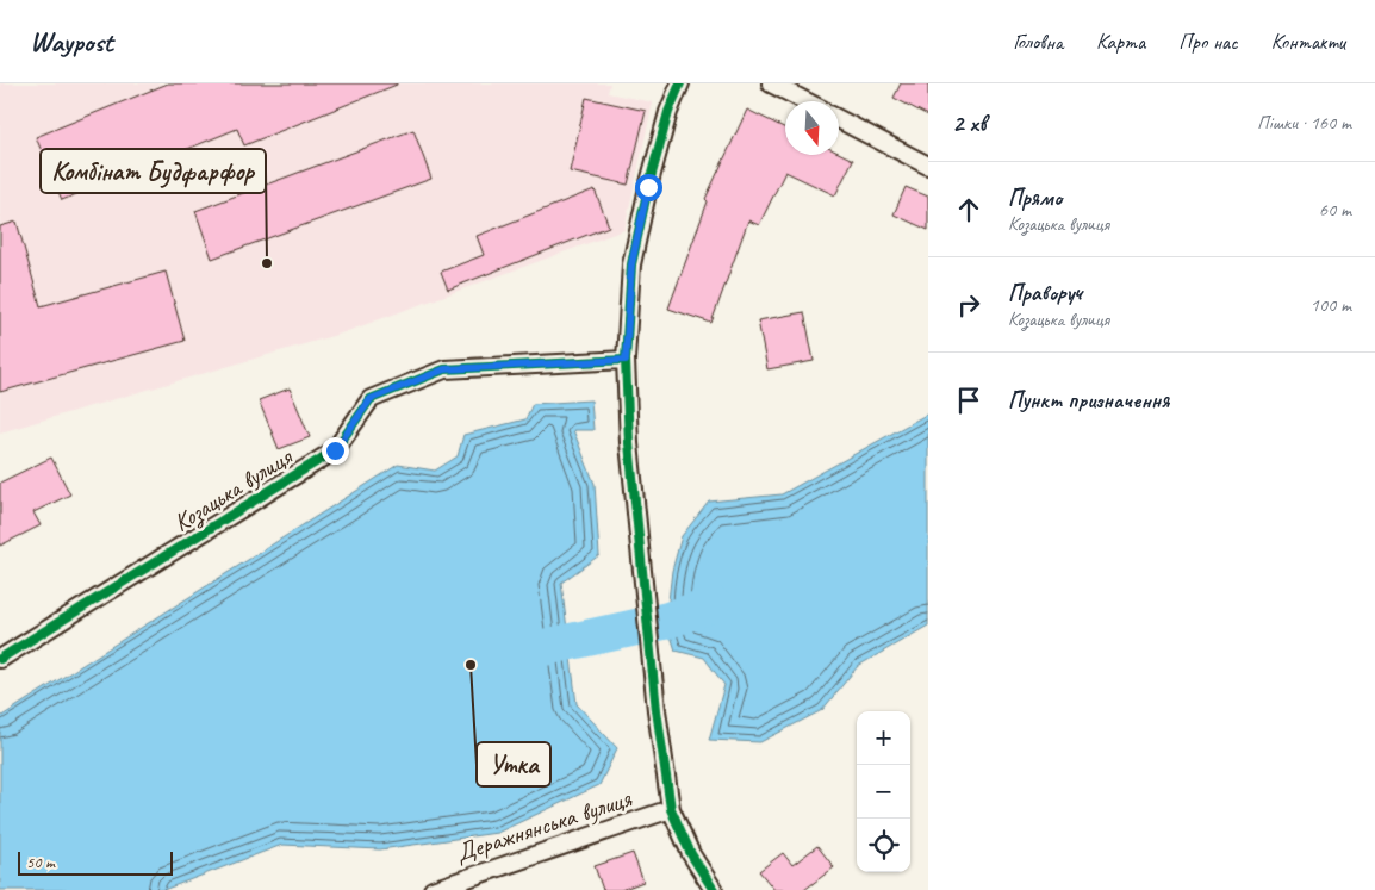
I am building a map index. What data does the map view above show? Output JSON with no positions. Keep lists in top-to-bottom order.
{
  "streets": {
    "street": ["Козацька вулиця", "Деражнянська вулиця"]
  },
  "places": ["Комбінат Будфарфор", "Утка"],
  "scale_bar": "50 m",
  "north": "bottom",
  "page": {
    "header": "Waypost",
    "nav": [
      "Головна",
      "Карта",
      "Про нас",
      "Контакти"
    ],
    "heading": ["2 хв", "Пішки · 160 m"],
    "list": [
      ["Прямо", "Козацька вулиця", "60 m"],
      ["Праворуч", "Козацька вулиця", "100 m"],
      "Пункт призначення"
    ],
    "map_buttons": ["+", "−"],
    "scale": "50 m"
  }
}
